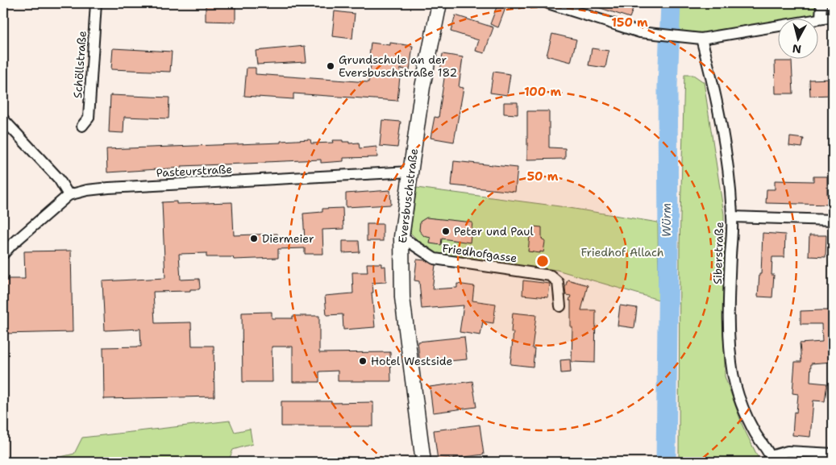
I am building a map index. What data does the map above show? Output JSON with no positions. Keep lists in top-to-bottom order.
{
  "streets": {
    "main road": ["Eversbuschstraße"],
    "street": [
      "Schöllstraße",
      "Pasteurstraße",
      "Friedhofgasse",
      "Siberstraße"
    ]
  },
  "crossings": [
    ["Pasteurstraße", "Eversbuschstraße"],
    ["Eversbuschstraße", "Friedhofgasse"]
  ],
  "water": ["Würm"],
  "parks": ["Friedhof Allach"],
  "places": [
    "Grundschule an der Eversbuschstraße 182",
    "Peter und Paul",
    "Diermeier",
    "Hotel Westside"
  ],
  "north": "bottom",
  "rings": ["150 m", "100 m", "50 m"]
}
